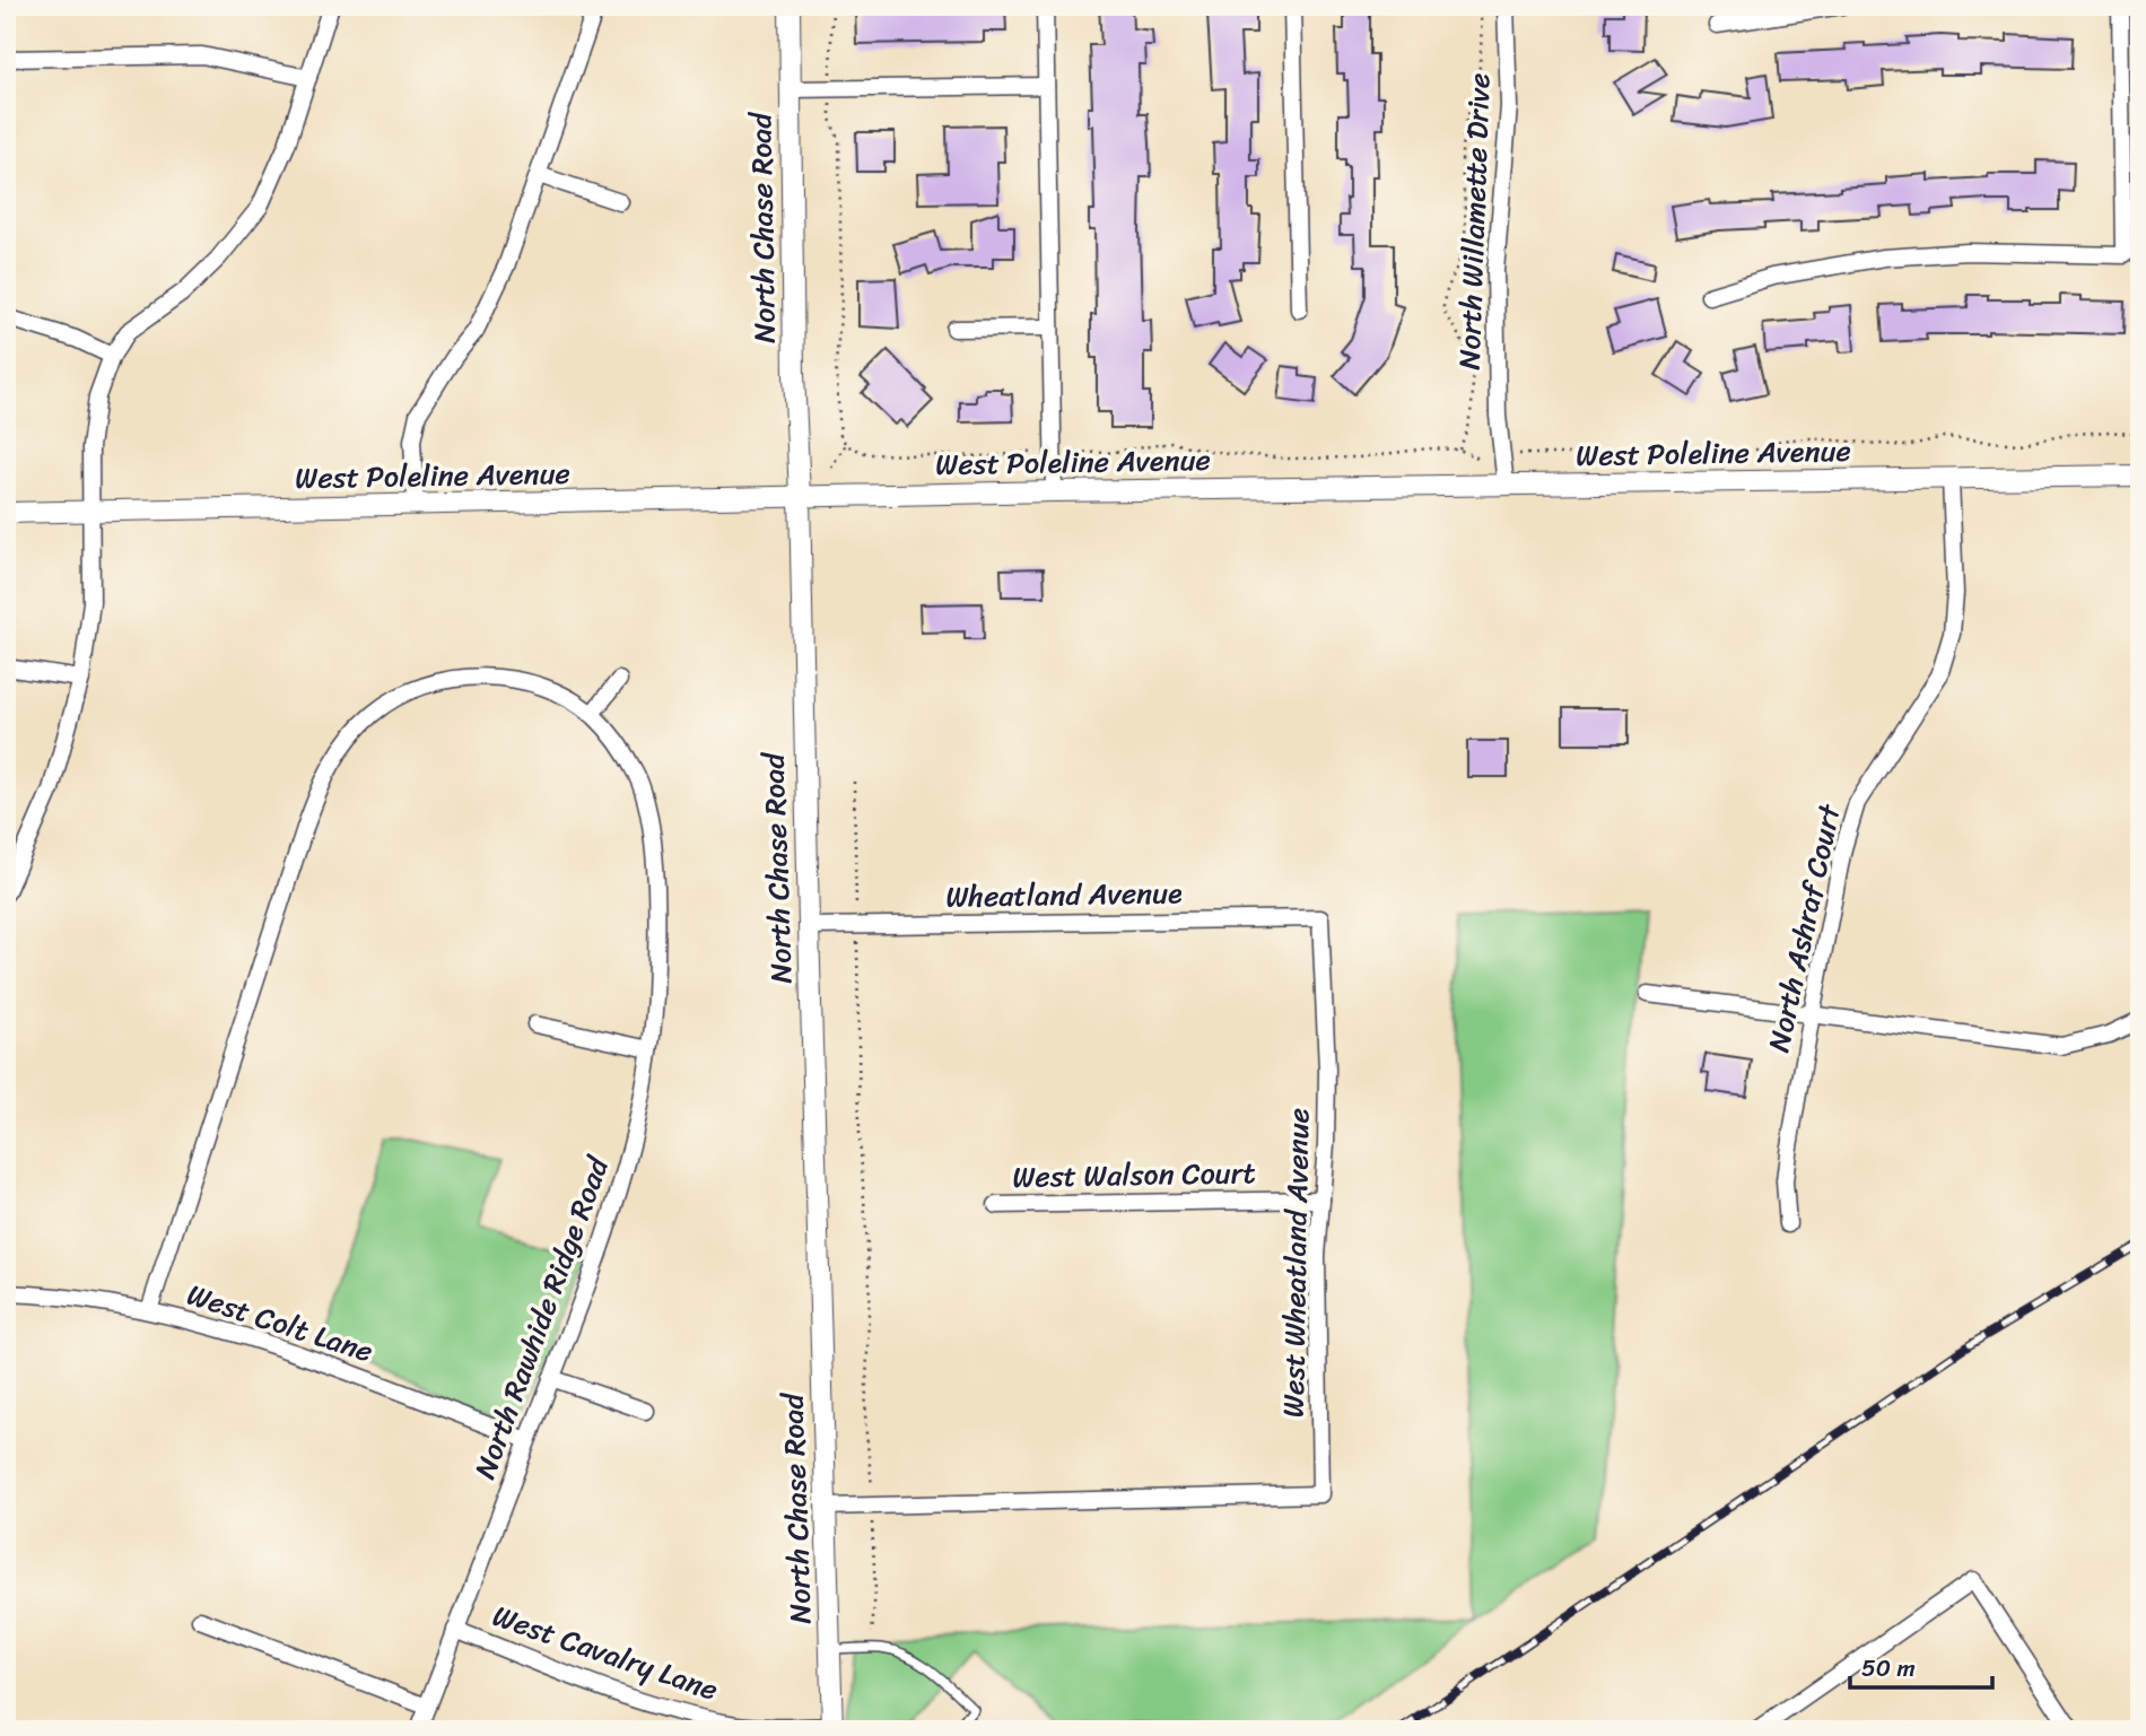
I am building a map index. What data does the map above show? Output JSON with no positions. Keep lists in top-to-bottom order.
{
  "streets": {
    "street": [
      "North Willamette Drive",
      "North Chase Road",
      "West Poleline Avenue",
      "Wheatland Avenue",
      "North Ashraf Court",
      "West Walson Court",
      "West Wheatland Avenue",
      "North Rawhide Ridge Road",
      "West Colt Lane",
      "West Cavalry Lane"
    ]
  },
  "crossings": [
    ["North Willamette Drive", "West Poleline Avenue"],
    ["North Chase Road", "West Poleline Avenue"],
    ["North Chase Road", "Wheatland Avenue"],
    ["North Chase Road", "West Wheatland Avenue"],
    ["North Chase Road", "West Cavalry Lane"],
    ["West Poleline Avenue", "North Ashraf Court"],
    ["Wheatland Avenue", "West Wheatland Avenue"],
    ["West Walson Court", "West Wheatland Avenue"],
    ["North Rawhide Ridge Road", "West Colt Lane"],
    ["North Rawhide Ridge Road", "West Cavalry Lane"]
  ],
  "scale_bar": "50 m"
}
